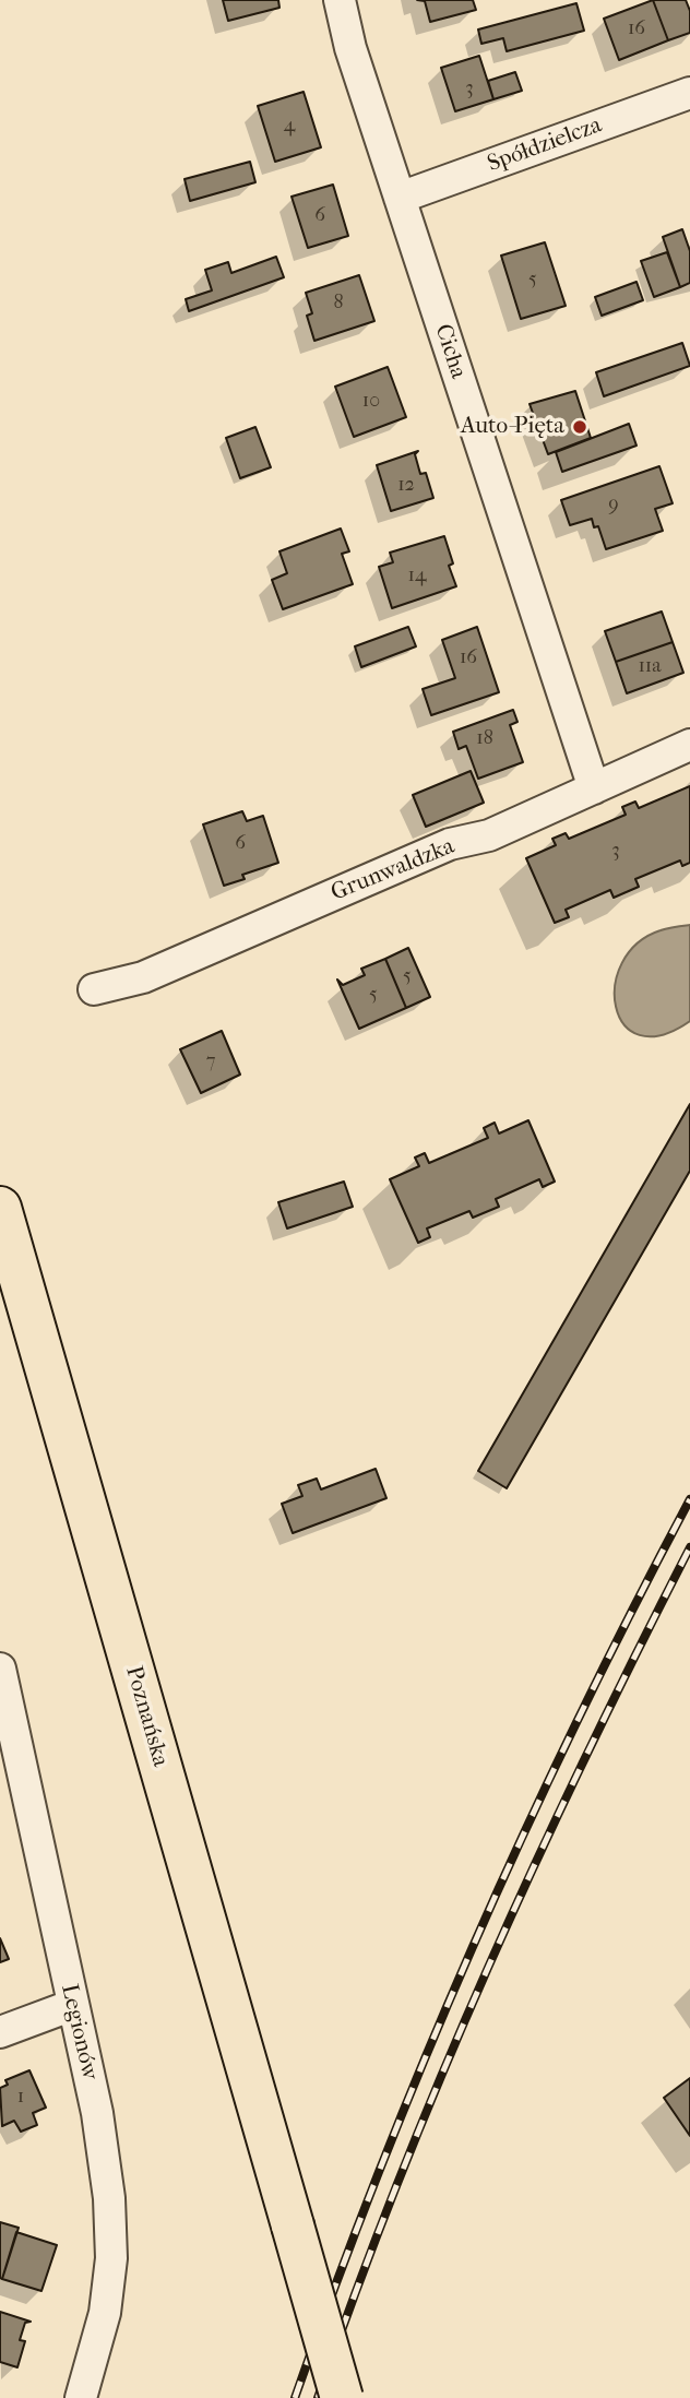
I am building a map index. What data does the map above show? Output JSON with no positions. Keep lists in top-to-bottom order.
{
  "streets": {
    "main road": ["Poznańska"],
    "street": [
      "Spółdzielcza",
      "Cicha",
      "Grunwaldzka",
      "Legionów"
    ]
  },
  "crossings": [
    ["Spółdzielcza", "Cicha"],
    ["Cicha", "Grunwaldzka"]
  ],
  "places": ["Auto-Pięta"],
  "house_numbers": [
    "16",
    "3",
    "4",
    "6",
    "5",
    "8",
    "10",
    "12",
    "9",
    "14",
    "16",
    "11a",
    "18",
    "6",
    "3",
    "5",
    "5",
    "7",
    "1"
  ]
}
